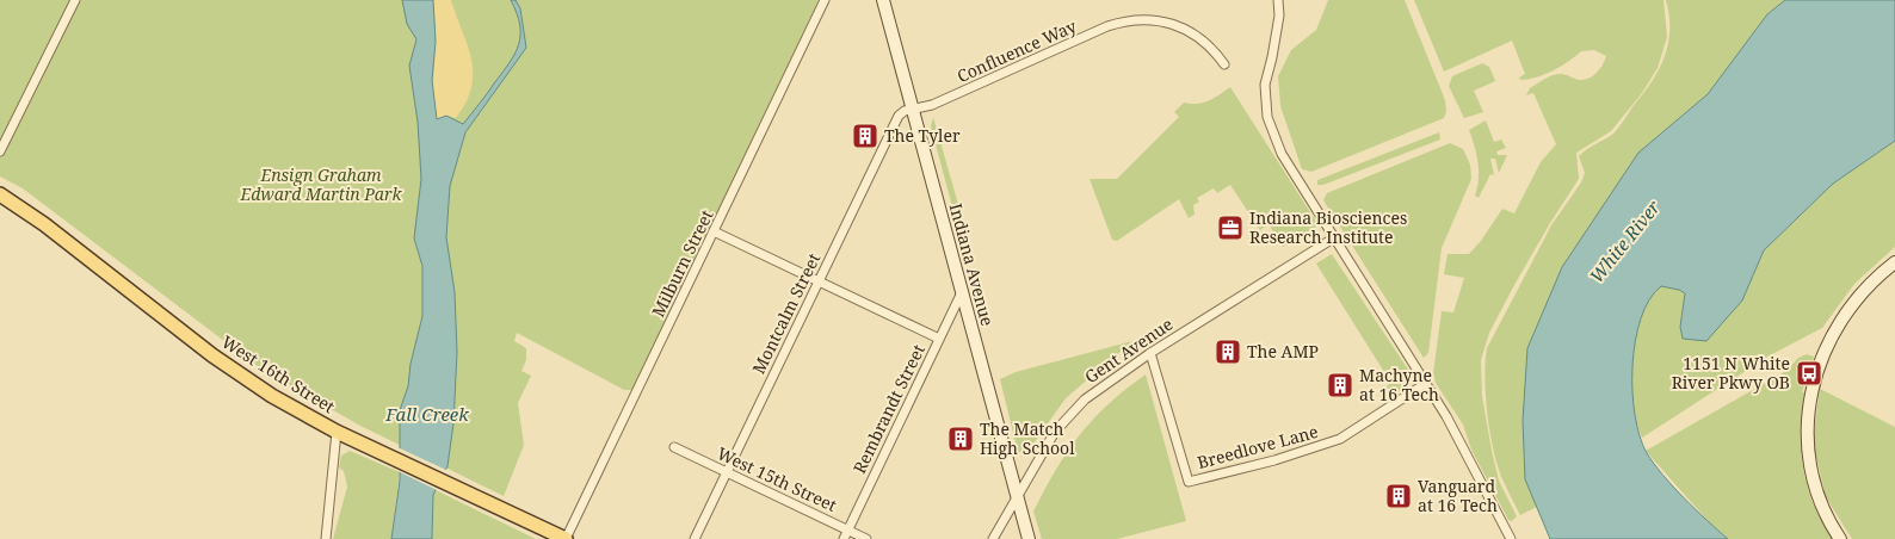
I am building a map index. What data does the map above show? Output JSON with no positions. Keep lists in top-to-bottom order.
{
  "streets": {
    "main road": ["Indiana Avenue", "West 16th Street"],
    "street": [
      "Confluence Way",
      "Milburn Street",
      "Montcalm Street",
      "Gent Avenue",
      "Rembrandt Street",
      "Breedlove Lane",
      "West 15th Street"
    ]
  },
  "crossings": [
    ["Confluence Way", "Indiana Avenue"],
    ["Confluence Way", "Montcalm Street"],
    ["Milburn Street", "West 16th Street"],
    ["Indiana Avenue", "Montcalm Street"],
    ["Indiana Avenue", "Gent Avenue"],
    ["Indiana Avenue", "Rembrandt Street"],
    ["Montcalm Street", "West 15th Street"],
    ["Gent Avenue", "Breedlove Lane"],
    ["Rembrandt Street", "West 15th Street"]
  ],
  "water": ["White River", "Fall Creek"],
  "parks": ["Ensign Graham Edward Martin Park"],
  "places": {
    "building": [
      "The Tyler",
      "The AMP",
      "Machyne at 16 Tech",
      "The Match High School",
      "Vanguard at 16 Tech"
    ],
    "office": ["Indiana Biosciences Research Institute"],
    "bus stop": ["1151 N White River Pkwy OB"]
  }
}
